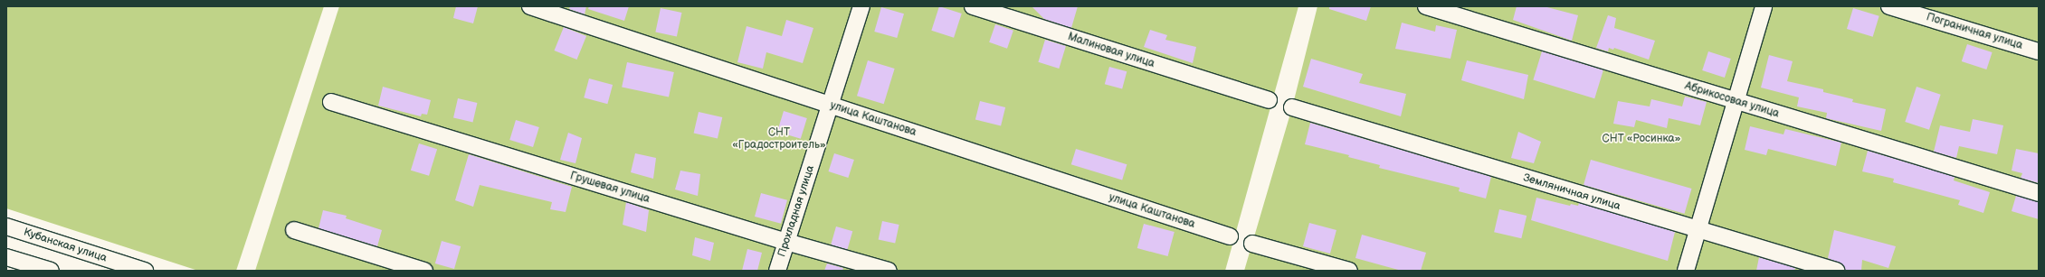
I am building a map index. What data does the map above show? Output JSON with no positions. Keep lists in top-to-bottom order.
{
  "streets": {
    "street": [
      "Пограничная улица",
      "Малиновая улица",
      "Абрикосовая улица",
      "улица Каштанова",
      "Грушевая улица",
      "Земляничная улица",
      "Прохладная улица",
      "Кубанская улица"
    ]
  },
  "crossings": [
    ["улица Каштанова", "Прохладная улица"],
    ["Грушевая улица", "Прохладная улица"]
  ],
  "parks": ["СНТ «Градостроитель»", "СНТ «Росинка»"]
}
